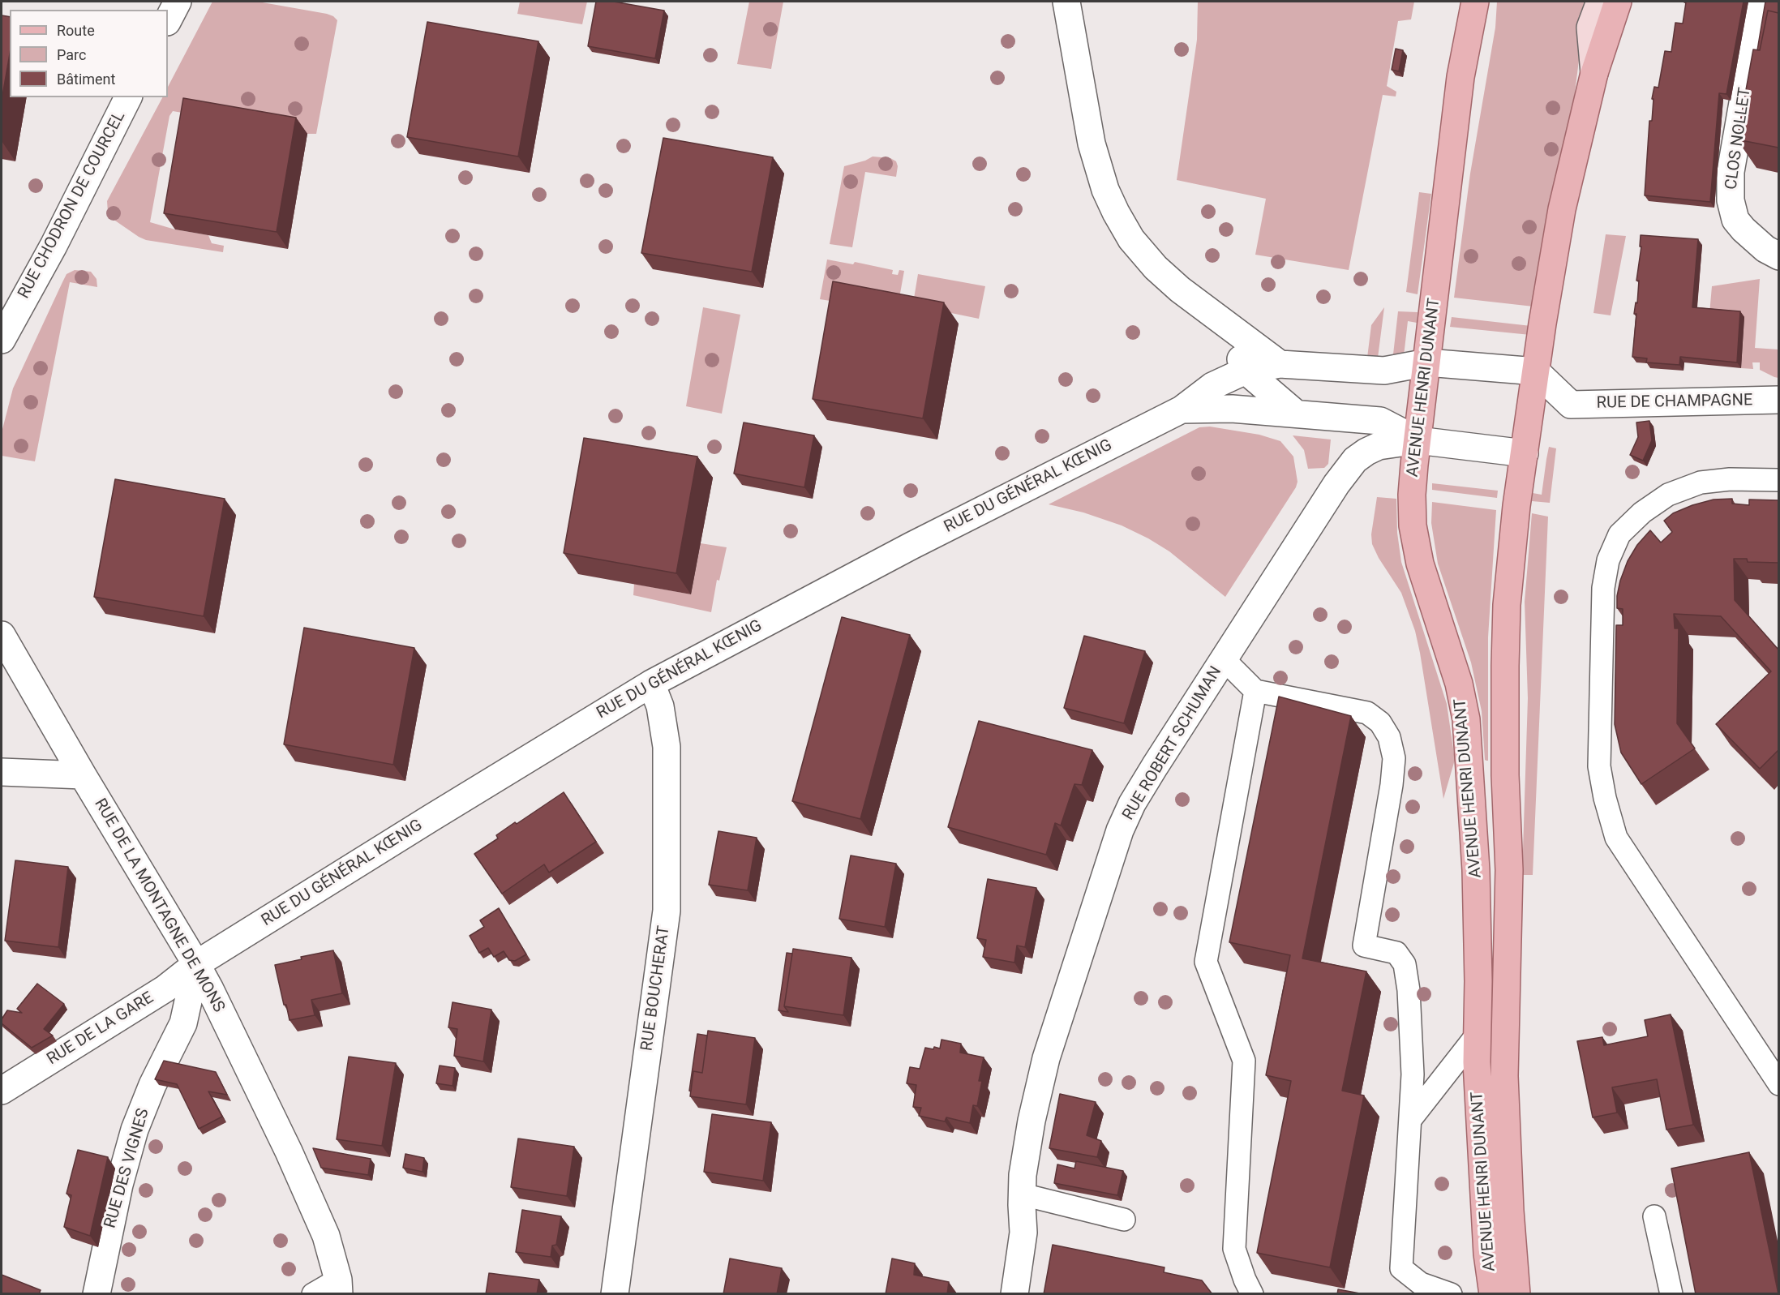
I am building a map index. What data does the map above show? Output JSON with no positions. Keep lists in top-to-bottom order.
{
  "streets": {
    "main road": ["AVENUE HENRI DUNANT"],
    "street": [
      "CLOS NOLLET",
      "RUE CHODRON DE COURCEL",
      "RUE DE CHAMPAGNE",
      "RUE DU GÉNÉRAL KŒNIG",
      "RUE ROBERT SCHUMAN",
      "RUE DE LA MONTAGNE DE MONS",
      "RUE BOUCHERAT",
      "RUE DE LA GARE",
      "RUE DES VIGNES"
    ]
  },
  "crossings": [
    ["AVENUE HENRI DUNANT", "RUE DE CHAMPAGNE"],
    ["AVENUE HENRI DUNANT", "RUE DU GÉNÉRAL KŒNIG"],
    ["AVENUE HENRI DUNANT", "RUE ROBERT SCHUMAN"],
    ["RUE DE CHAMPAGNE", "RUE DU GÉNÉRAL KŒNIG"],
    ["RUE DU GÉNÉRAL KŒNIG", "RUE ROBERT SCHUMAN"],
    ["RUE DU GÉNÉRAL KŒNIG", "RUE DE LA MONTAGNE DE MONS"],
    ["RUE DU GÉNÉRAL KŒNIG", "RUE BOUCHERAT"],
    ["RUE DU GÉNÉRAL KŒNIG", "RUE DE LA GARE"],
    ["RUE DU GÉNÉRAL KŒNIG", "RUE DES VIGNES"],
    ["RUE DE LA MONTAGNE DE MONS", "RUE DE LA GARE"],
    ["RUE DE LA MONTAGNE DE MONS", "RUE DES VIGNES"],
    ["RUE DE LA GARE", "RUE DES VIGNES"]
  ],
  "legend": ["Route", "Parc", "Bâtiment"]
}
